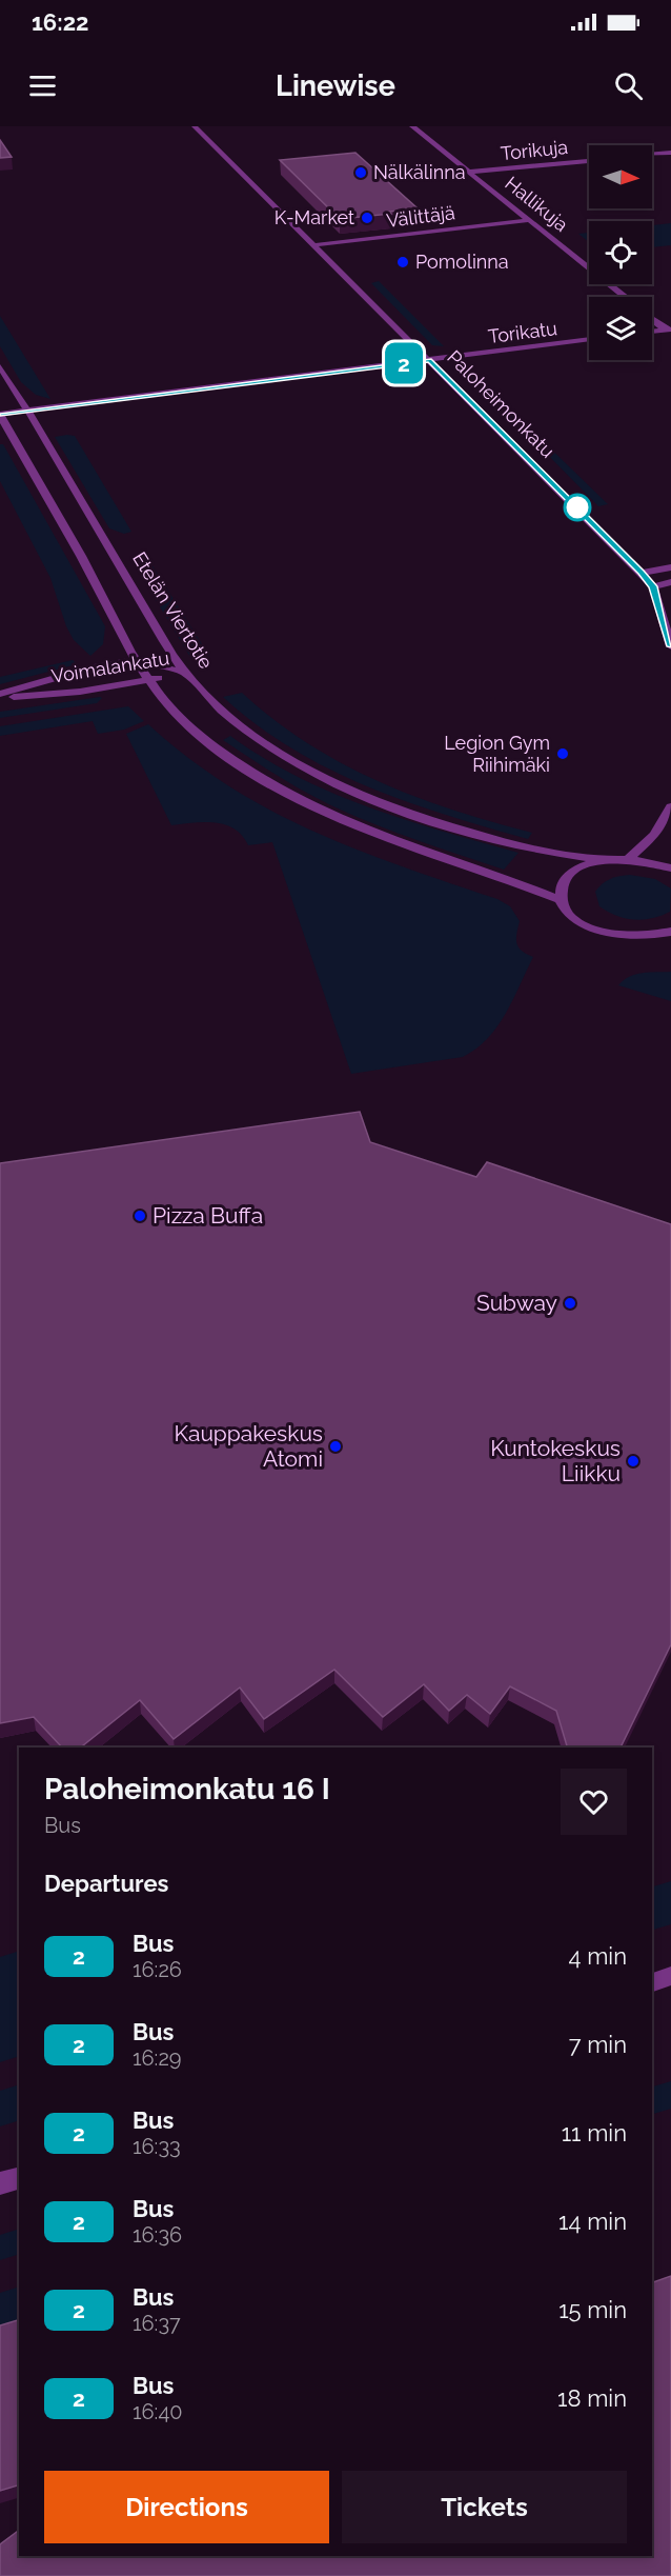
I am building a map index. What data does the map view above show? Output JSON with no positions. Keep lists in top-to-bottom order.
{
  "streets": {
    "street": [
      "Torikuja",
      "Hallikuja",
      "Välittäjä",
      "Torikatu",
      "Paloheimonkatu",
      "Etelän Viertotie",
      "Voimalankatu"
    ]
  },
  "crossings": [
    ["Torikuja", "Hallikuja"],
    ["Hallikuja", "Välittäjä"],
    ["Välittäjä", "Paloheimonkatu"],
    ["Torikatu", "Paloheimonkatu"],
    ["Torikatu", "Etelän Viertotie"],
    ["Etelän Viertotie", "Voimalankatu"]
  ],
  "places": [
    "Nälkälinna",
    "K-Market",
    "Pomolinna",
    "Legion Gym Riihimäki",
    "Pizza Buffa",
    "Subway",
    "Kauppakeskus Atomi",
    "Kuntokeskus Liikku"
  ],
  "lines": ["bus line 2"],
  "north": "right",
  "page": {
    "status": "16:22",
    "header": "Linewise",
    "on_map": "2",
    "heading": [
      ["Paloheimonkatu 16 I", "Bus"],
      "Departures"
    ],
    "list": [
      {
        "mark": "2",
        "name": "Bus",
        "note": "16:26",
        "value": "4 min"
      },
      {
        "mark": "2",
        "name": "Bus",
        "note": "16:29",
        "value": "7 min"
      },
      {
        "mark": "2",
        "name": "Bus",
        "note": "16:33",
        "value": "11 min"
      },
      {
        "mark": "2",
        "name": "Bus",
        "note": "16:36",
        "value": "14 min"
      },
      {
        "mark": "2",
        "name": "Bus",
        "note": "16:37",
        "value": "15 min"
      },
      {
        "mark": "2",
        "name": "Bus",
        "note": "16:40",
        "value": "18 min"
      }
    ],
    "buttons": ["Directions", "Tickets"]
  }
}
